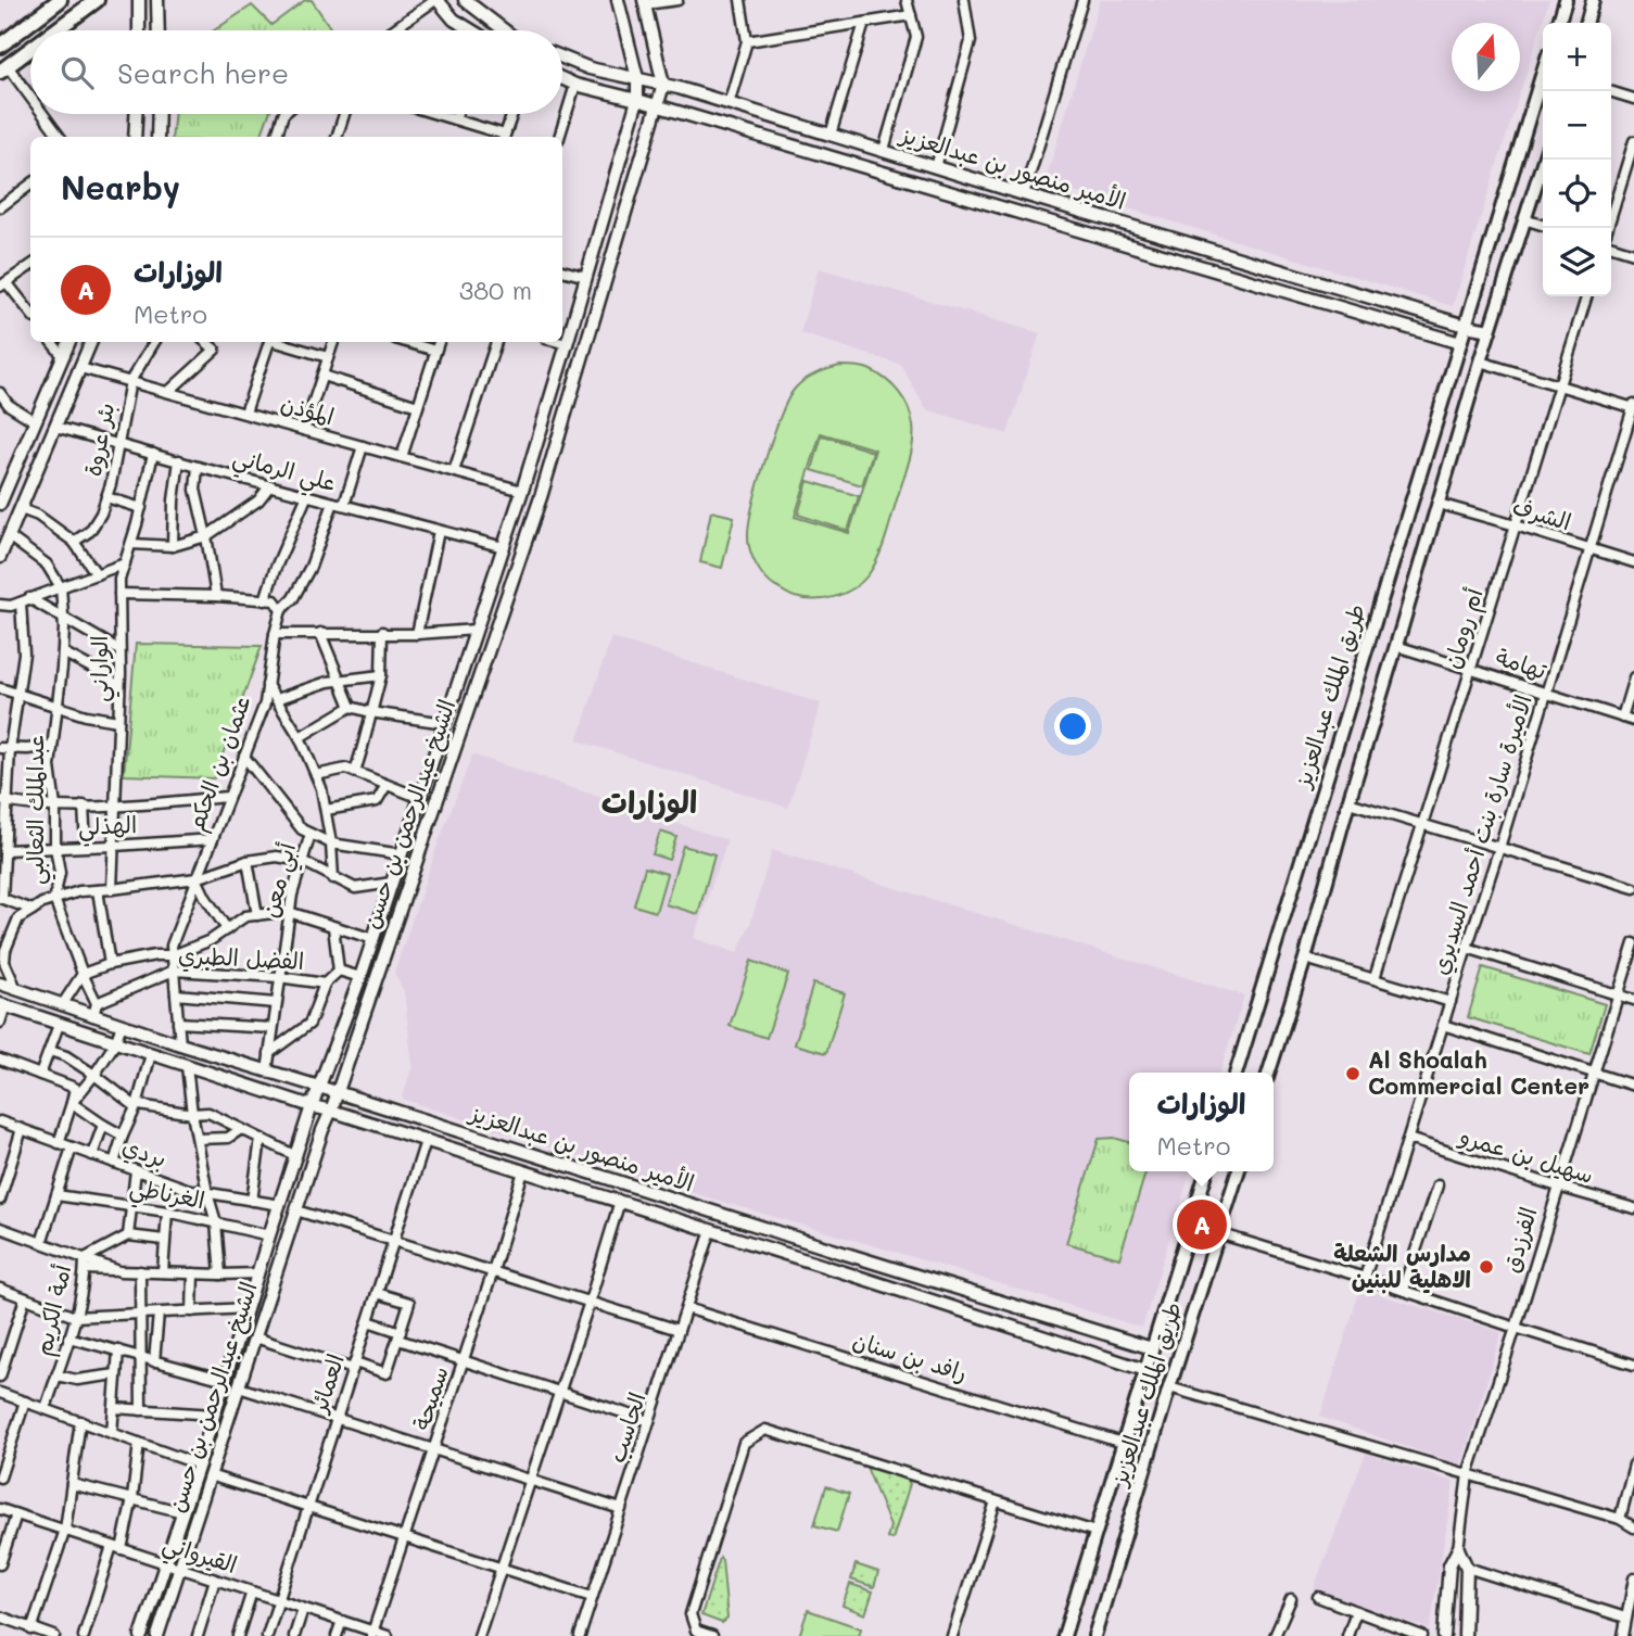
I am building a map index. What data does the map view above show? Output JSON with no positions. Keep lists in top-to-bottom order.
{
  "streets": {
    "main road": ["طريق الملك عبدالعزيز"],
    "street": [
      "الأمير منصور بن عبدالعزيز",
      "المؤذن",
      "بئر عروة",
      "علي الرماني",
      "الشرف",
      "أم رومان",
      "تهامة",
      "الواراني",
      "عثمان بن الحكم",
      "عبدالملك الثعالبي",
      "الشيخ عبدالرحمن بن حسن",
      "الهذلي",
      "الأميرة سارة بنت أحمد السديري",
      "أبي معن",
      "الفضل الطبري",
      "بردي",
      "سهيل بن عمرو",
      "الغرناطي",
      "الفرزدق",
      "أمة الكريم",
      "رافد بن سنان",
      "العمائر",
      "سميحة",
      "الحاسب",
      "القيرواني"
    ]
  },
  "crossings": [
    ["الأمير منصور بن عبدالعزيز", "طريق الملك عبدالعزيز"],
    ["الأمير منصور بن عبدالعزيز", "عثمان بن الحكم"],
    ["الأمير منصور بن عبدالعزيز", "الشيخ عبدالرحمن بن حسن"],
    ["الأمير منصور بن عبدالعزيز", "أبي معن"],
    ["الأمير منصور بن عبدالعزيز", "العمائر"],
    ["الأمير منصور بن عبدالعزيز", "سميحة"],
    ["الأمير منصور بن عبدالعزيز", "الحاسب"],
    ["المؤذن", "بئر عروة"],
    ["المؤذن", "الشيخ عبدالرحمن بن حسن"],
    ["بئر عروة", "علي الرماني"],
    ["علي الرماني", "الواراني"],
    ["علي الرماني", "عثمان بن الحكم"],
    ["علي الرماني", "الشيخ عبدالرحمن بن حسن"],
    ["الشرف", "أم رومان"],
    ["الشرف", "الأميرة سارة بنت أحمد السديري"],
    ["أم رومان", "تهامة"],
    ["تهامة", "الأميرة سارة بنت أحمد السديري"],
    ["الواراني", "الهذلي"],
    ["طريق الملك عبدالعزيز", "رافد بن سنان"],
    ["عثمان بن الحكم", "الهذلي"],
    ["عثمان بن الحكم", "الفضل الطبري"],
    ["عبدالملك الثعالبي", "الهذلي"],
    ["عبدالملك الثعالبي", "الفضل الطبري"],
    ["الشيخ عبدالرحمن بن حسن", "بردي"],
    ["الشيخ عبدالرحمن بن حسن", "الغرناطي"],
    ["الشيخ عبدالرحمن بن حسن", "القيرواني"],
    ["الأميرة سارة بنت أحمد السديري", "سهيل بن عمرو"],
    ["أبي معن", "الفضل الطبري"],
    ["سهيل بن عمرو", "الفرزدق"],
    ["رافد بن سنان", "الحاسب"],
    ["العمائر", "القيرواني"],
    ["سميحة", "القيرواني"]
  ],
  "districts": ["الوزارات"],
  "places": ["Al Shoalah Commercial Center", "مدارس الشعلة الاهلية للبنين"],
  "north": "top",
  "page": {
    "map_buttons": ["+", "−"],
    "search": "Search here",
    "heading": "Nearby",
    "list": [
      {
        "mark": "A",
        "name": "الوزارات",
        "note": "Metro",
        "value": "380 m"
      }
    ],
    "popup": ["الوزارات", "Metro"],
    "pins": "A"
  }
}
